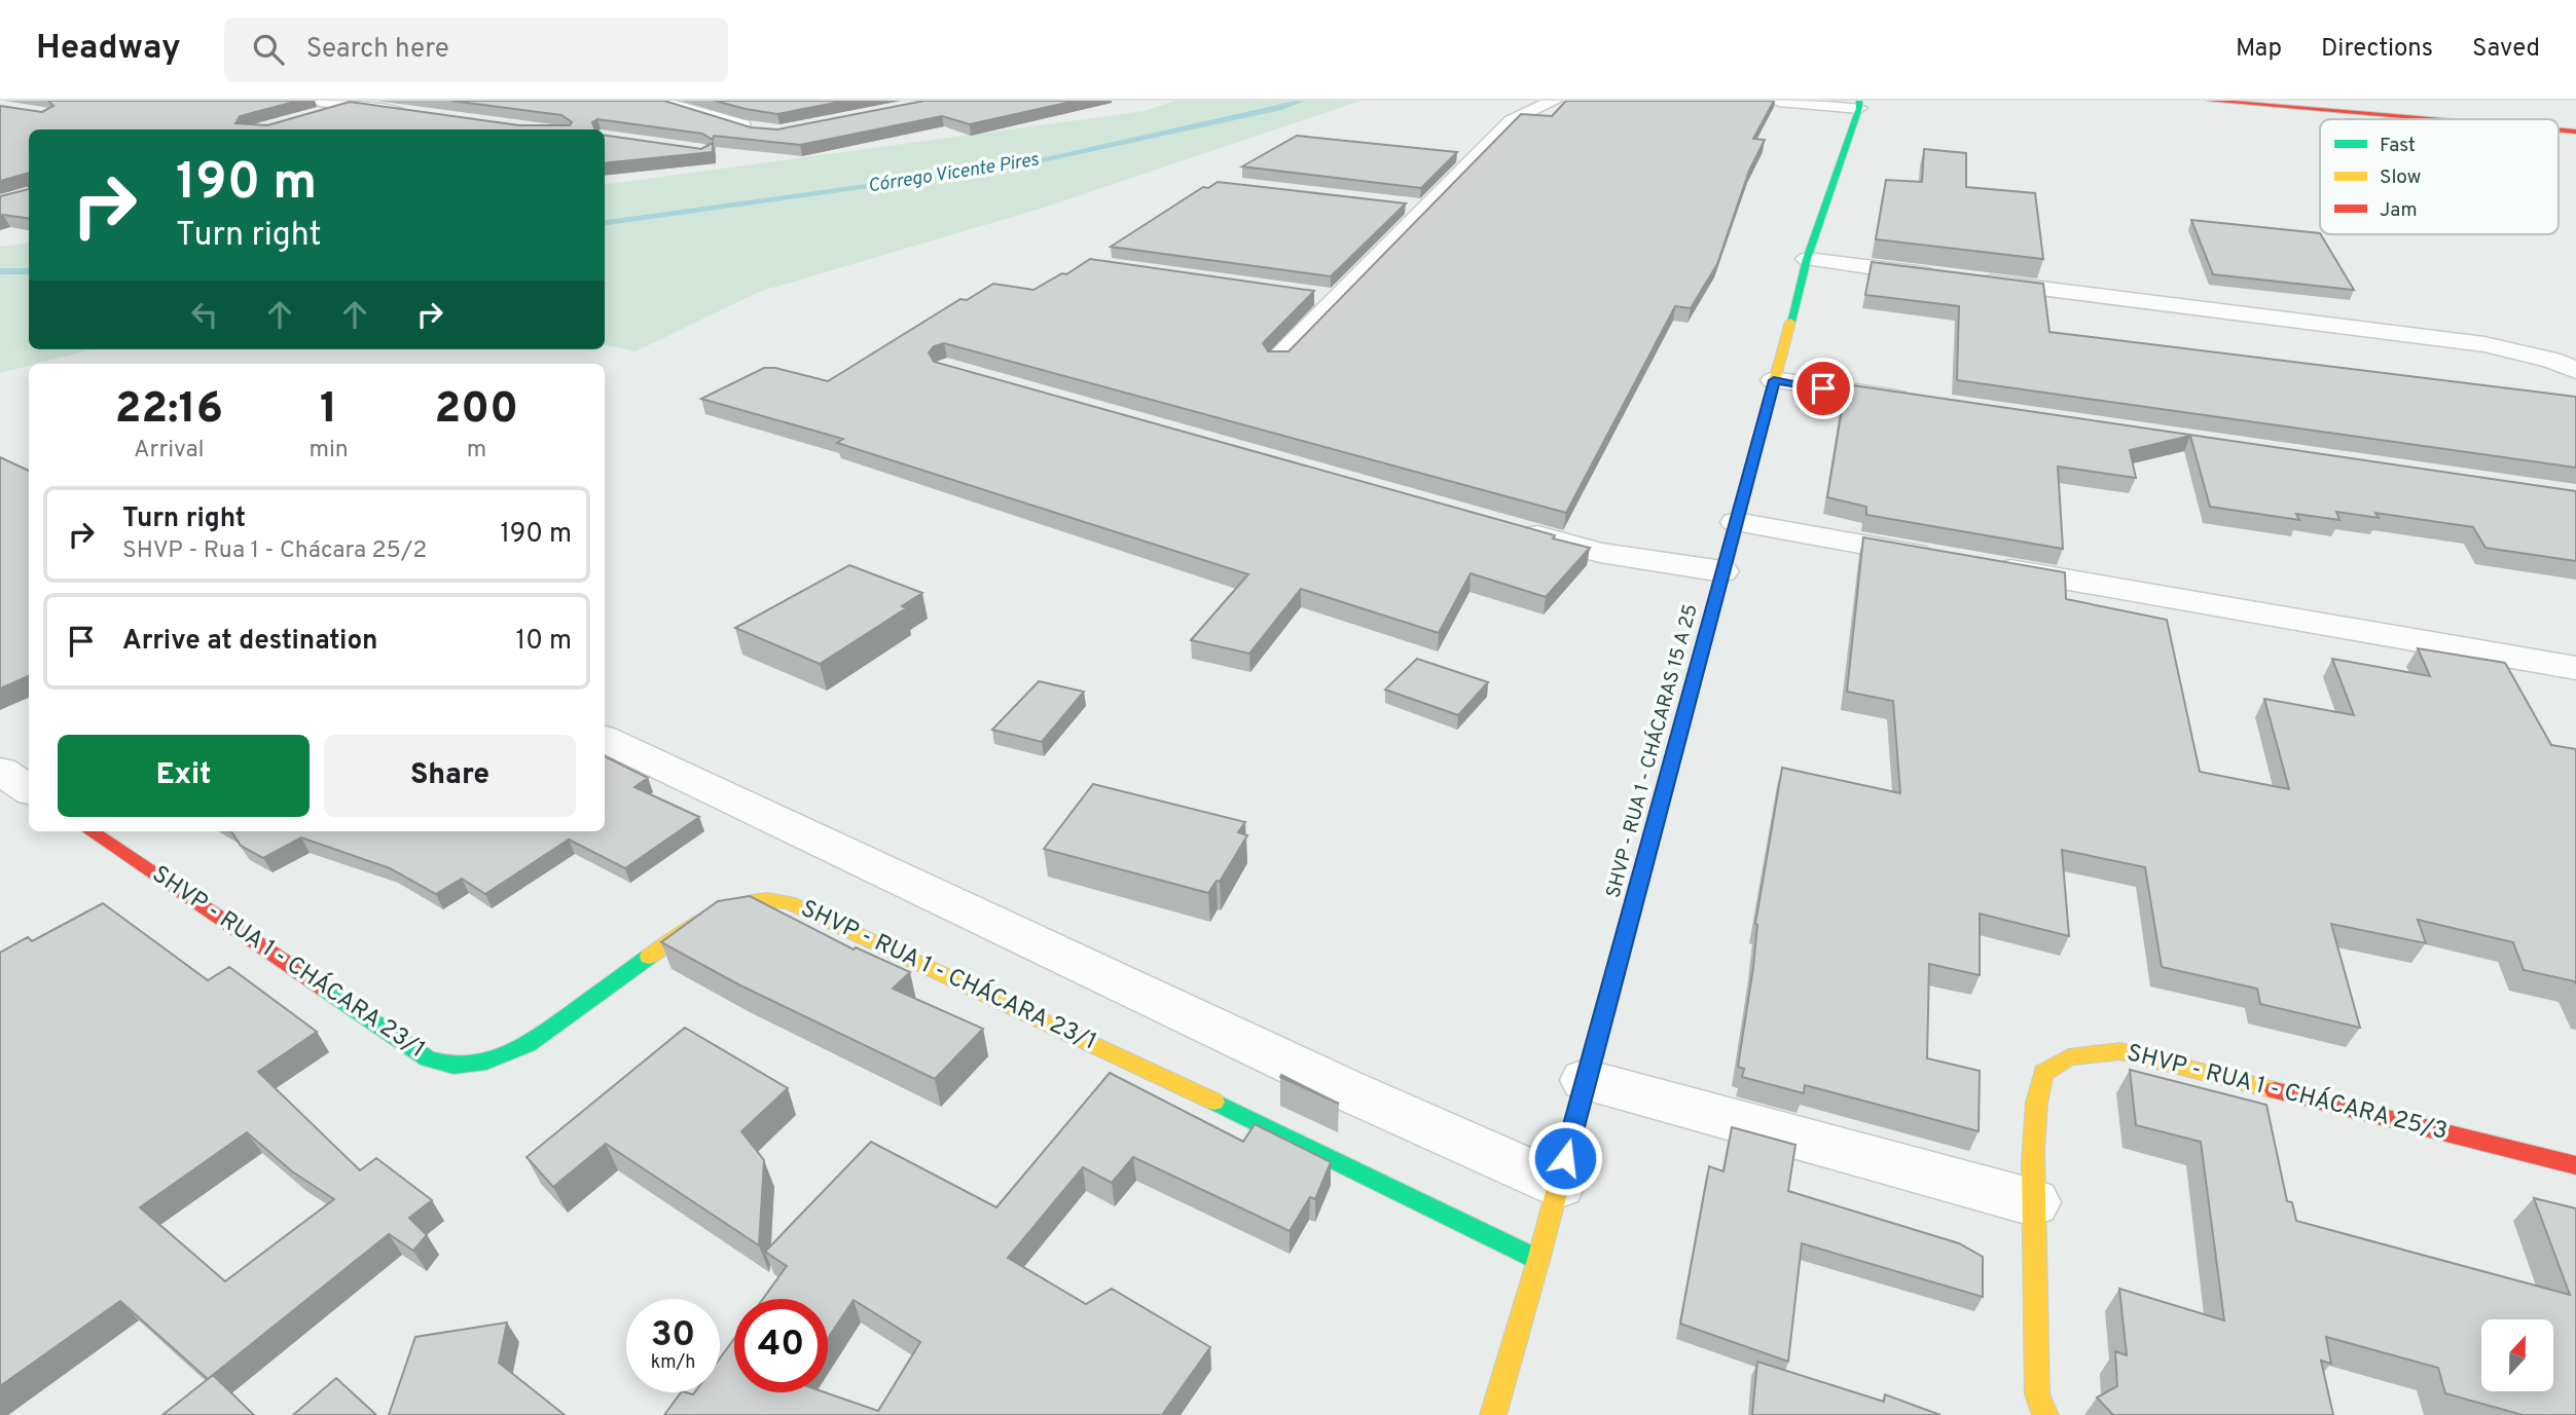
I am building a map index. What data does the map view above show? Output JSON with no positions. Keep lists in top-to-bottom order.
{
  "streets": {
    "street": ["SHVP - RUA 1 - CHÁCARAS 15 A 25", "SHVP - RUA 1 - CHÁCARA 23/1", "SHVP - RUA 1 - CHÁCARA 25/3"]
  },
  "crossings": [
    ["SHVP - RUA 1 - CHÁCARAS 15 A 25", "SHVP - RUA 1 - CHÁCARA 23/1"]
  ],
  "water": ["Córrego Vicente Pires"],
  "legend": ["Fast", "Slow", "Jam"],
  "north": "top",
  "page": {
    "header": "Headway",
    "search": "Search here",
    "nav": ["Map", "Directions", "Saved"],
    "turn": ["190 m", "Turn right"],
    "eta": [
      "22:16",
      "Arrival",
      "1",
      "min",
      "200",
      "m"
    ],
    "list": [
      {
        "name": "Turn right",
        "note": "SHVP - Rua 1 - Chácara 25/2",
        "value": "190 m"
      },
      {
        "name": "Arrive at destination",
        "value": "10 m"
      }
    ],
    "buttons": ["Exit", "Share"],
    "speed": "30 km/h",
    "limit": "40"
  }
}
